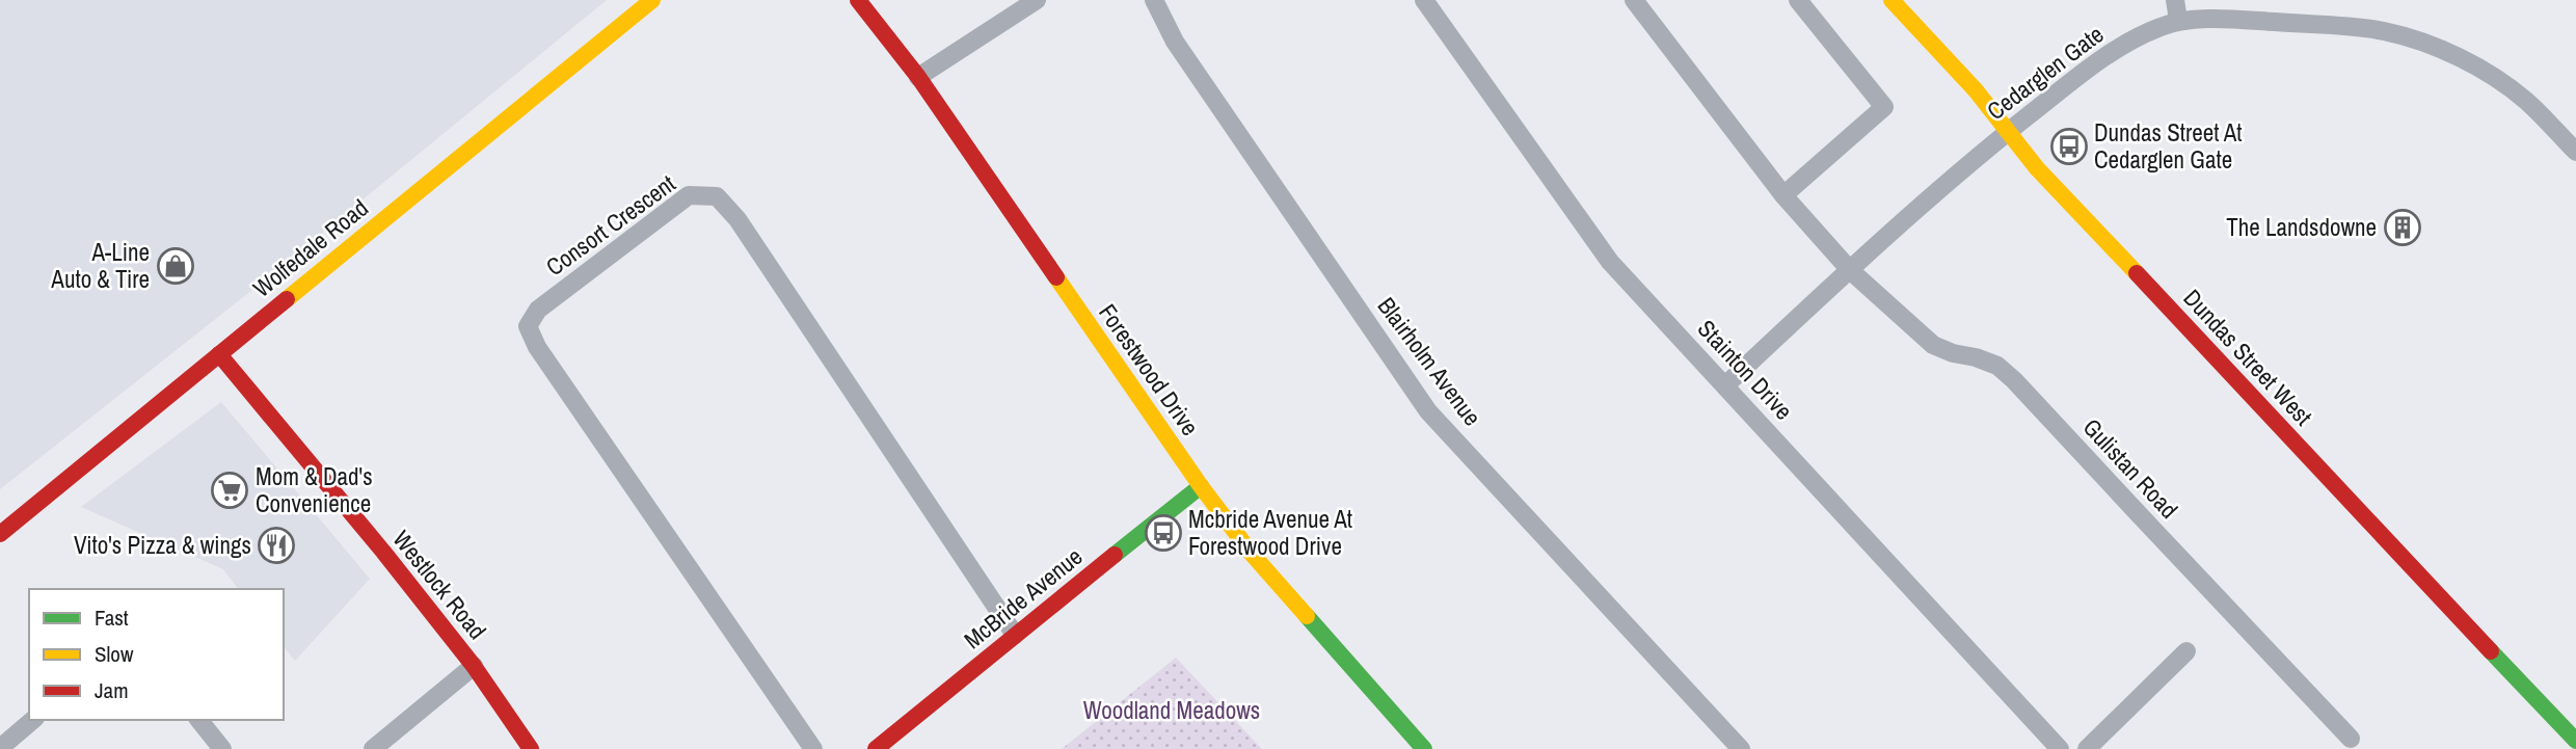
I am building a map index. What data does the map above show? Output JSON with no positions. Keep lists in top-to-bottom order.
{
  "streets": {
    "street": [
      "Cedarglen Gate",
      "Consort Crescent",
      "Wolfedale Road",
      "Dundas Street West",
      "Blairholm Avenue",
      "Forestwood Drive",
      "Stainton Drive",
      "Gulistan Road",
      "Westlock Road",
      "McBride Avenue"
    ]
  },
  "crossings": [
    ["Cedarglen Gate", "Dundas Street West"],
    ["Cedarglen Gate", "Stainton Drive"],
    ["Cedarglen Gate", "Gulistan Road"],
    ["Consort Crescent", "McBride Avenue"],
    ["Wolfedale Road", "Westlock Road"],
    ["Forestwood Drive", "McBride Avenue"]
  ],
  "parks": ["Woodland Meadows"],
  "places": {
    "bus stop": ["Dundas Street At Cedarglen Gate", "Mcbride Avenue At Forestwood Drive"],
    "building": ["The Landsdowne"],
    "shop": ["A-Line Auto & Tire"],
    "supermarket": ["Mom & Dad's Convenience"],
    "restaurant": ["Vito's Pizza & wings"]
  },
  "legend": ["Fast", "Slow", "Jam"]
}
